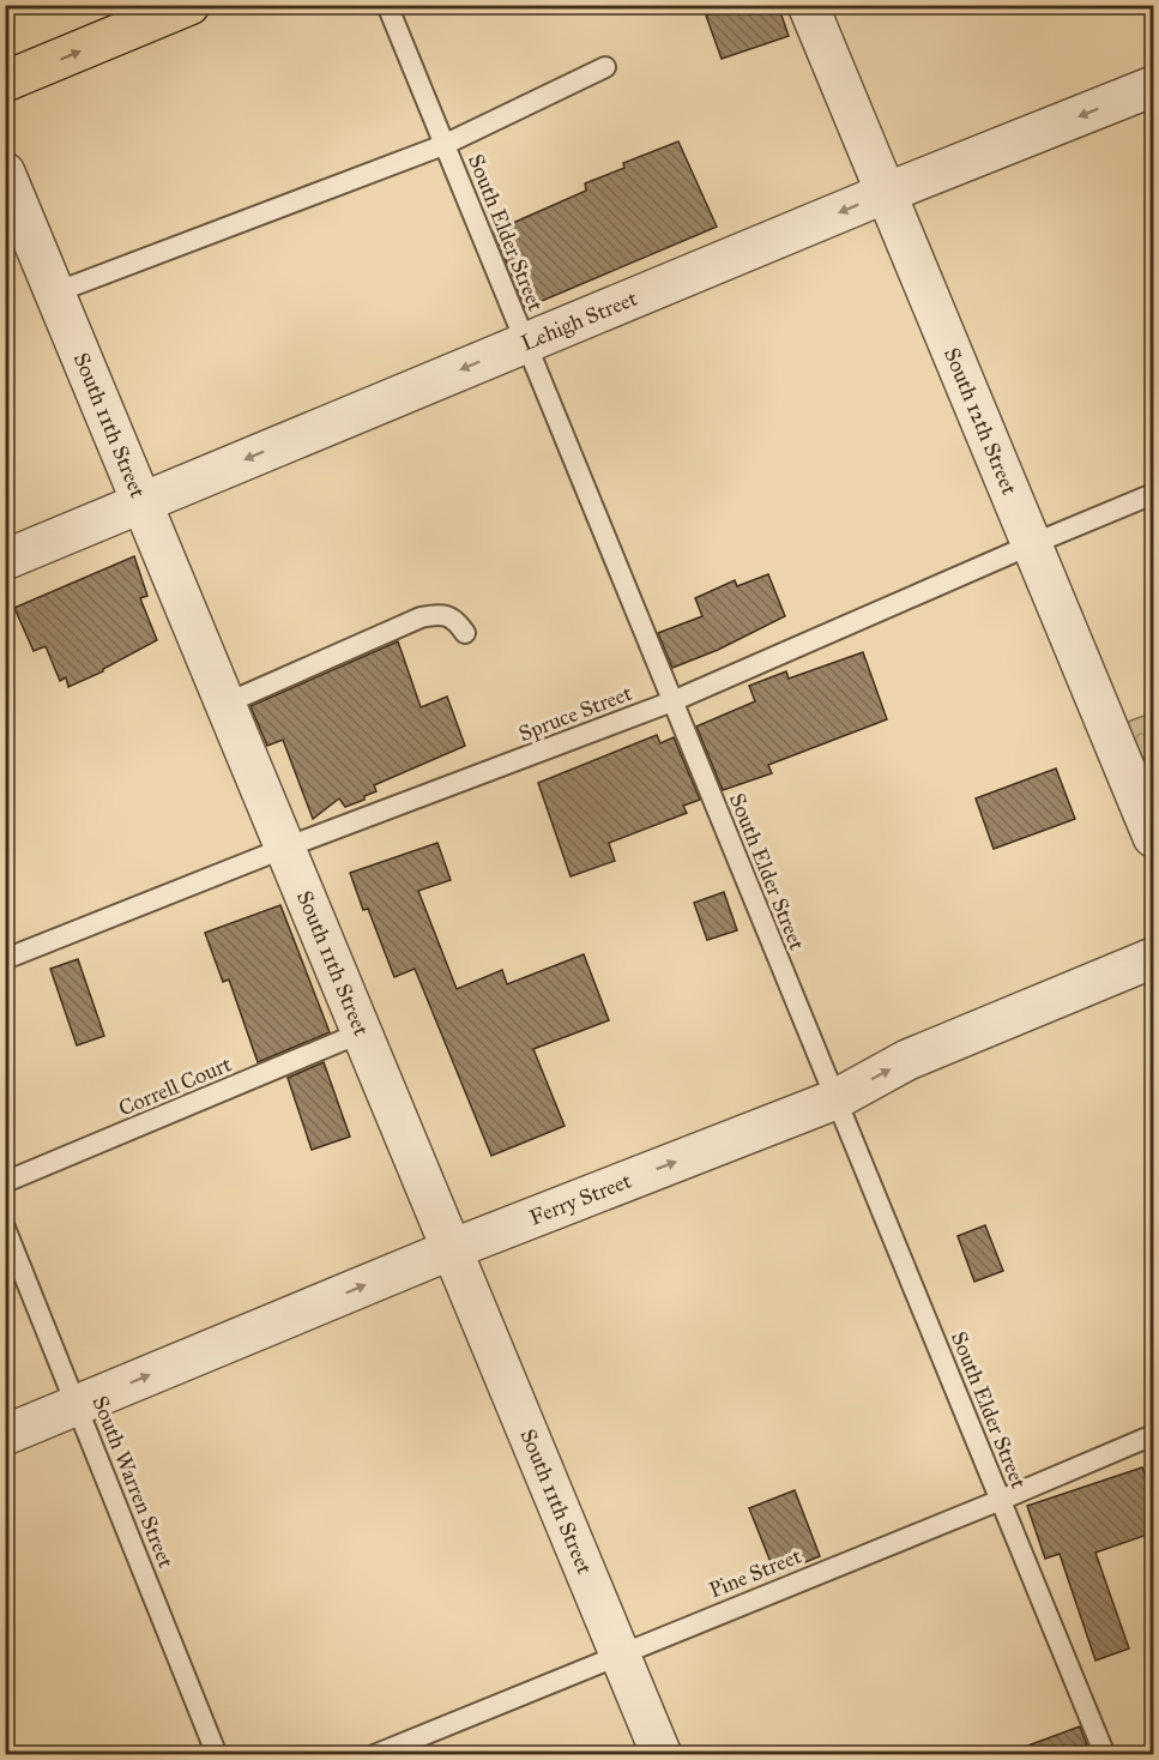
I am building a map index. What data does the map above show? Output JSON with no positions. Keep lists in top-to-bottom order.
{
  "streets": {
    "street": [
      "Lehigh Street",
      "South 12th Street",
      "South 11th Street",
      "Ferry Street"
    ],
    "lane": [
      "South Elder Street",
      "Spruce Street",
      "Correll Court",
      "South Warren Street",
      "Pine Street"
    ]
  },
  "crossings": [
    ["South Elder Street", "Lehigh Street"],
    ["South Elder Street", "Spruce Street"],
    ["South Elder Street", "Ferry Street"],
    ["South Elder Street", "Pine Street"],
    ["Lehigh Street", "South 12th Street"],
    ["Lehigh Street", "South 11th Street"],
    ["South 12th Street", "Spruce Street"],
    ["South 11th Street", "Spruce Street"],
    ["South 11th Street", "Correll Court"],
    ["South 11th Street", "Ferry Street"],
    ["South 11th Street", "Pine Street"],
    ["Ferry Street", "South Warren Street"]
  ],
  "one_way": ["Lehigh Street", "Ferry Street"]
}
